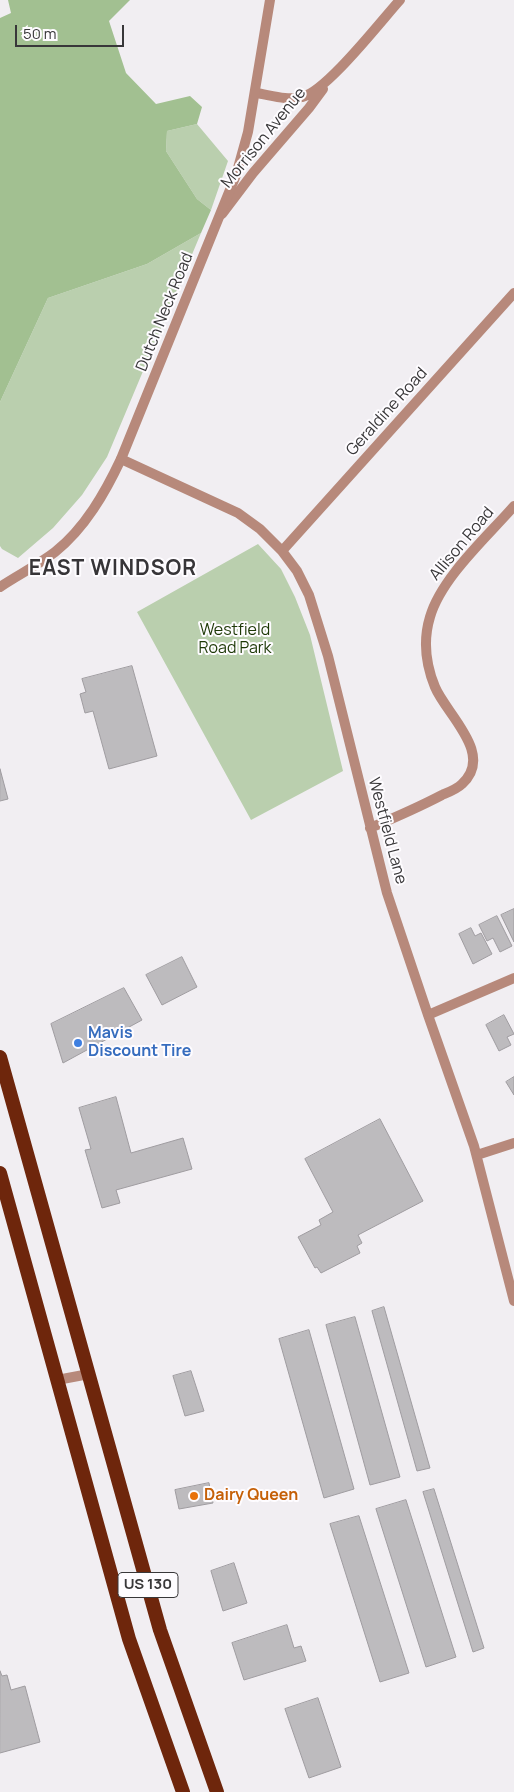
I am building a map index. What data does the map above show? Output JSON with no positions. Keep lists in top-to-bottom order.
{
  "streets": {
    "highway": ["US 130"],
    "street": [
      "Morrison Avenue",
      "Dutch Neck Road",
      "Geraldine Road",
      "Allison Road",
      "Westfield Lane"
    ]
  },
  "crossings": [
    ["Morrison Avenue", "Dutch Neck Road"],
    ["Dutch Neck Road", "Westfield Lane"],
    ["Geraldine Road", "Westfield Lane"],
    ["Allison Road", "Westfield Lane"]
  ],
  "districts": ["EAST WINDSOR"],
  "parks": ["Westfield Road Park"],
  "places": ["Mavis Discount Tire", "Dairy Queen"],
  "scale_bar": "50 m"
}
